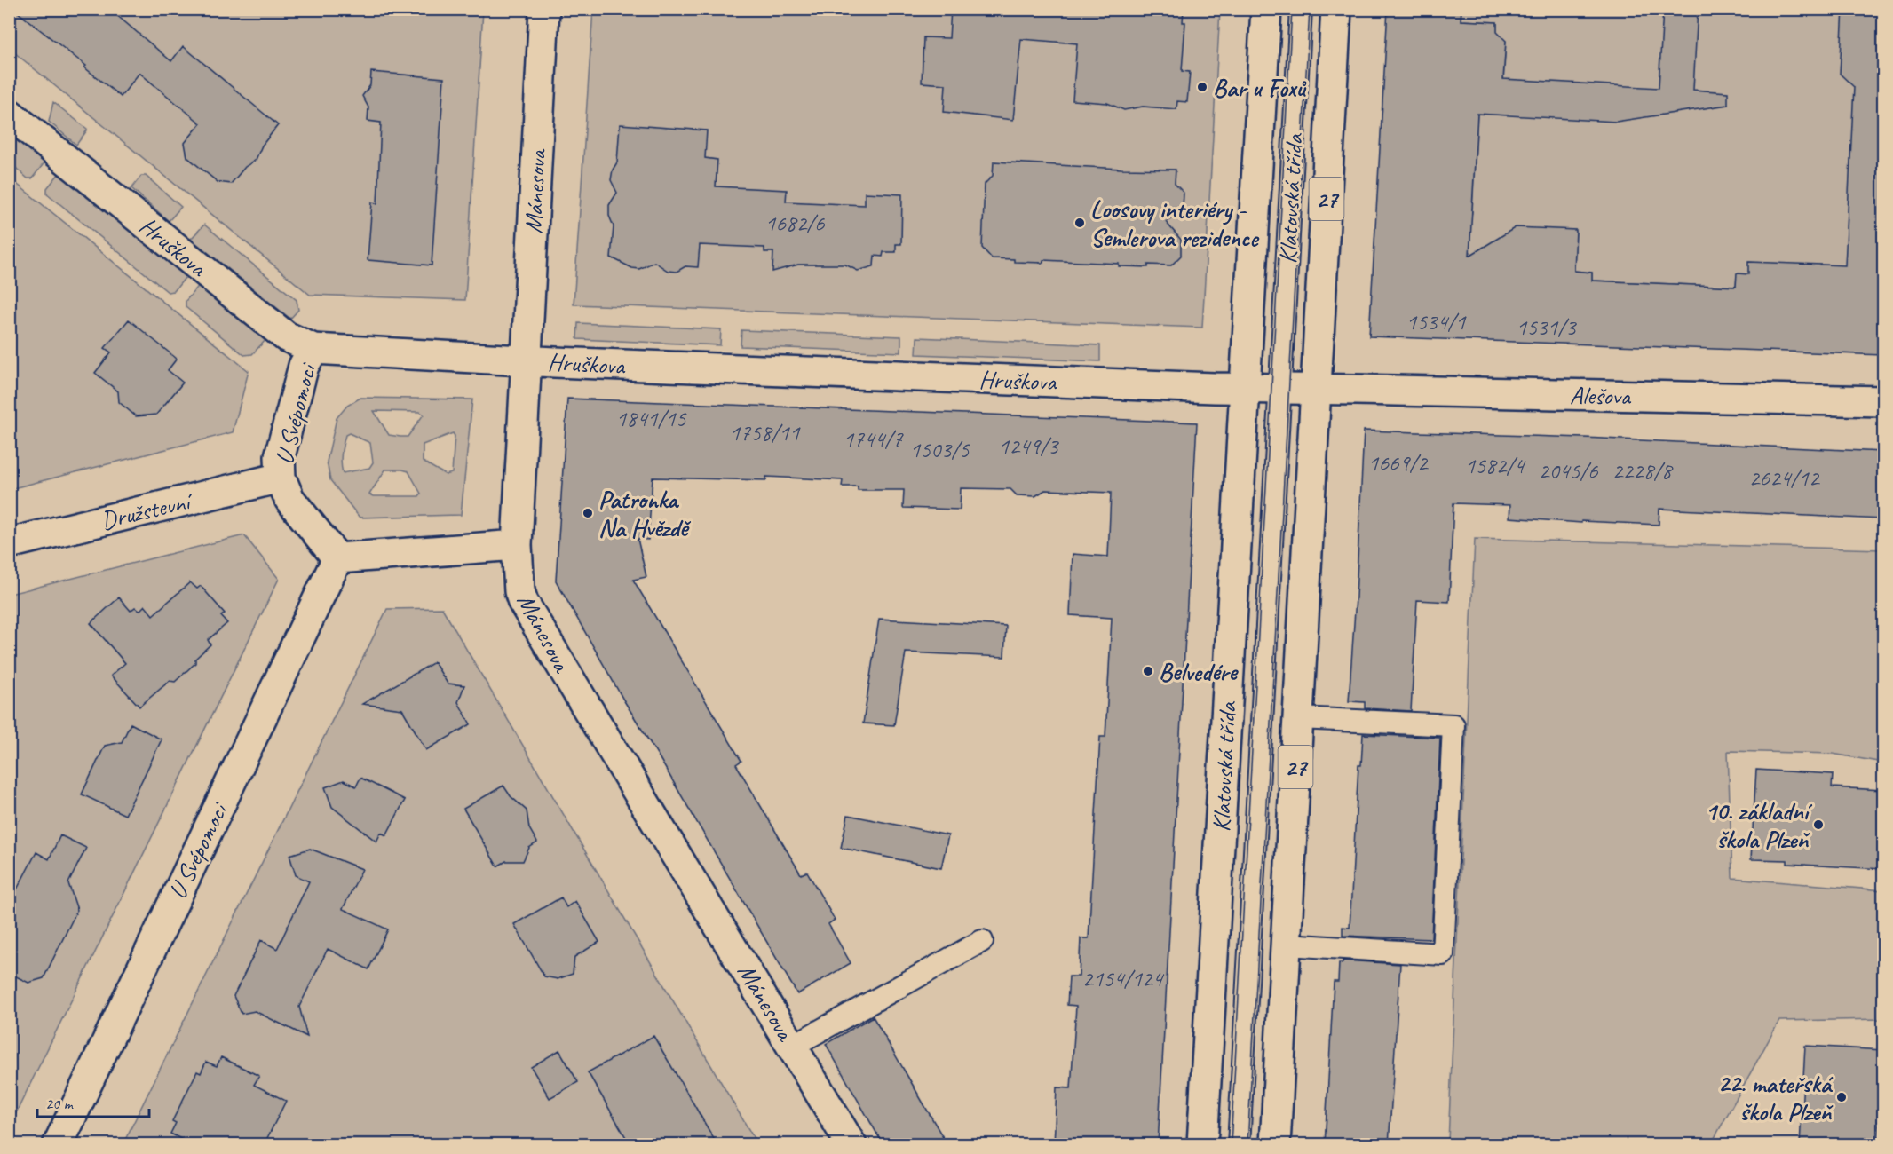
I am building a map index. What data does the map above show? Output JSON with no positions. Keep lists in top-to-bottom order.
{
  "streets": {
    "street": [
      "Mánesova",
      "Klatovská třída",
      "27",
      "Hruškova",
      "Alešova",
      "U Svépomoci",
      "Družstevní"
    ]
  },
  "crossings": [
    ["Mánesova", "Hruškova"],
    ["Klatovská třída", "Hruškova"],
    ["Klatovská třída", "Alešova"],
    ["Hruškova", "U Svépomoci"],
    ["U Svépomoci", "Družstevní"]
  ],
  "places": [
    "Bar u Foxů",
    "Loosovy interiéry - Semlerova rezidence",
    "Patronka Na Hvězdě",
    "Belvedére",
    "10. základní škola Plzeň",
    "22. mateřská škola Plzeň"
  ],
  "house_numbers": [
    "1682/6",
    "1534/1",
    "1531/3",
    "1841/15",
    "1758/11",
    "1744/7",
    "1249/3",
    "1503/5",
    "1669/2",
    "1582/4",
    "2045/6",
    "2228/8",
    "2624/12",
    "2154/124"
  ],
  "scale_bar": "20 m"
}
